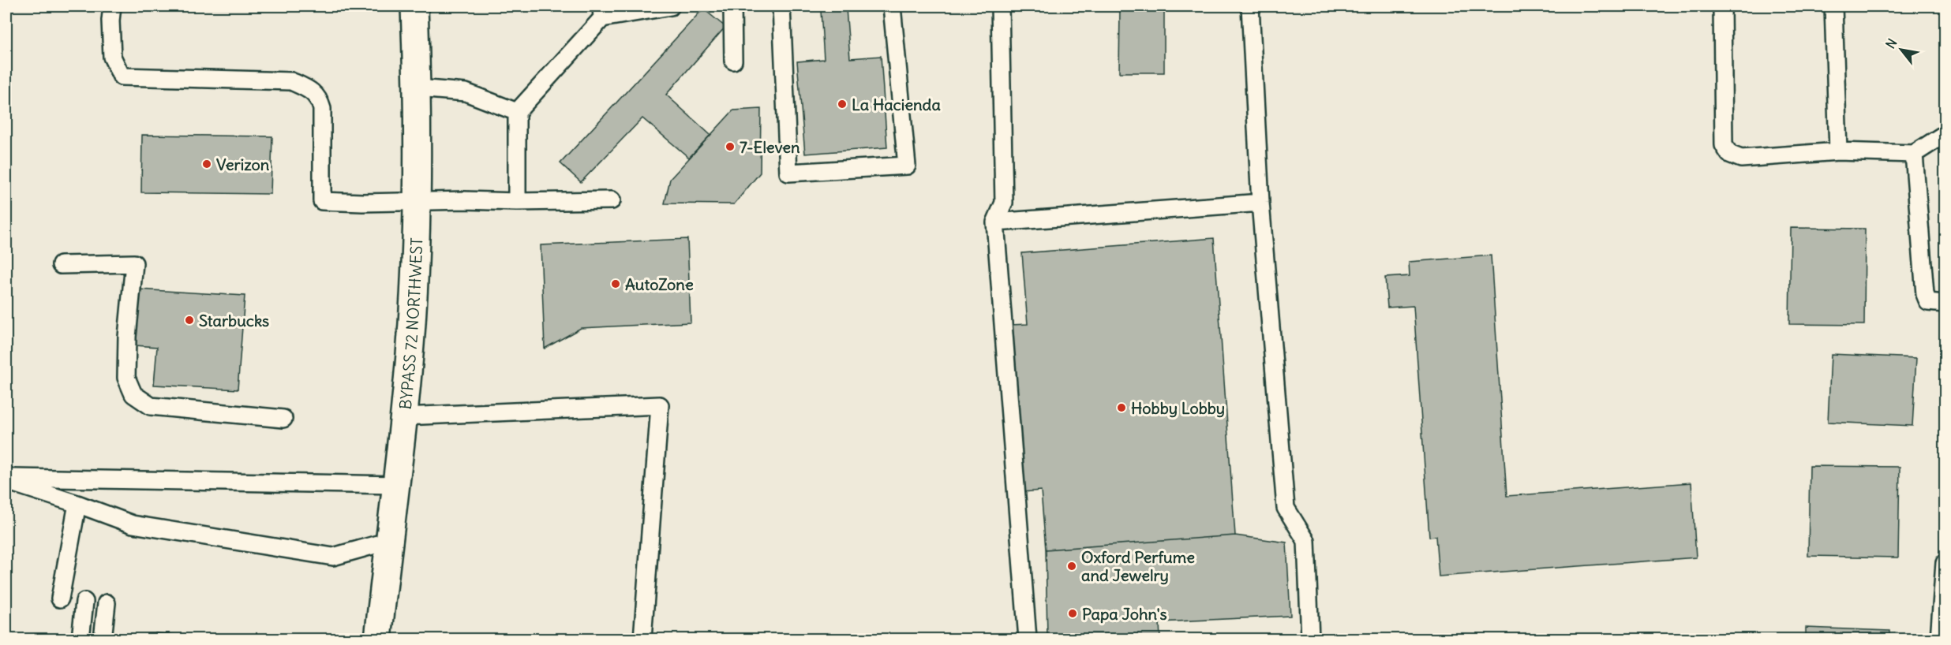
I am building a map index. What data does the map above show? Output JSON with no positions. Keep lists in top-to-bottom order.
{
  "streets": {
    "highway": ["BYPASS 72 NORTHWEST"]
  },
  "places": [
    "La Hacienda",
    "7-Eleven",
    "Verizon",
    "AutoZone",
    "Starbucks",
    "Hobby Lobby",
    "Oxford Perfume and Jewelry",
    "Papa John's"
  ],
  "north": "top left"
}
